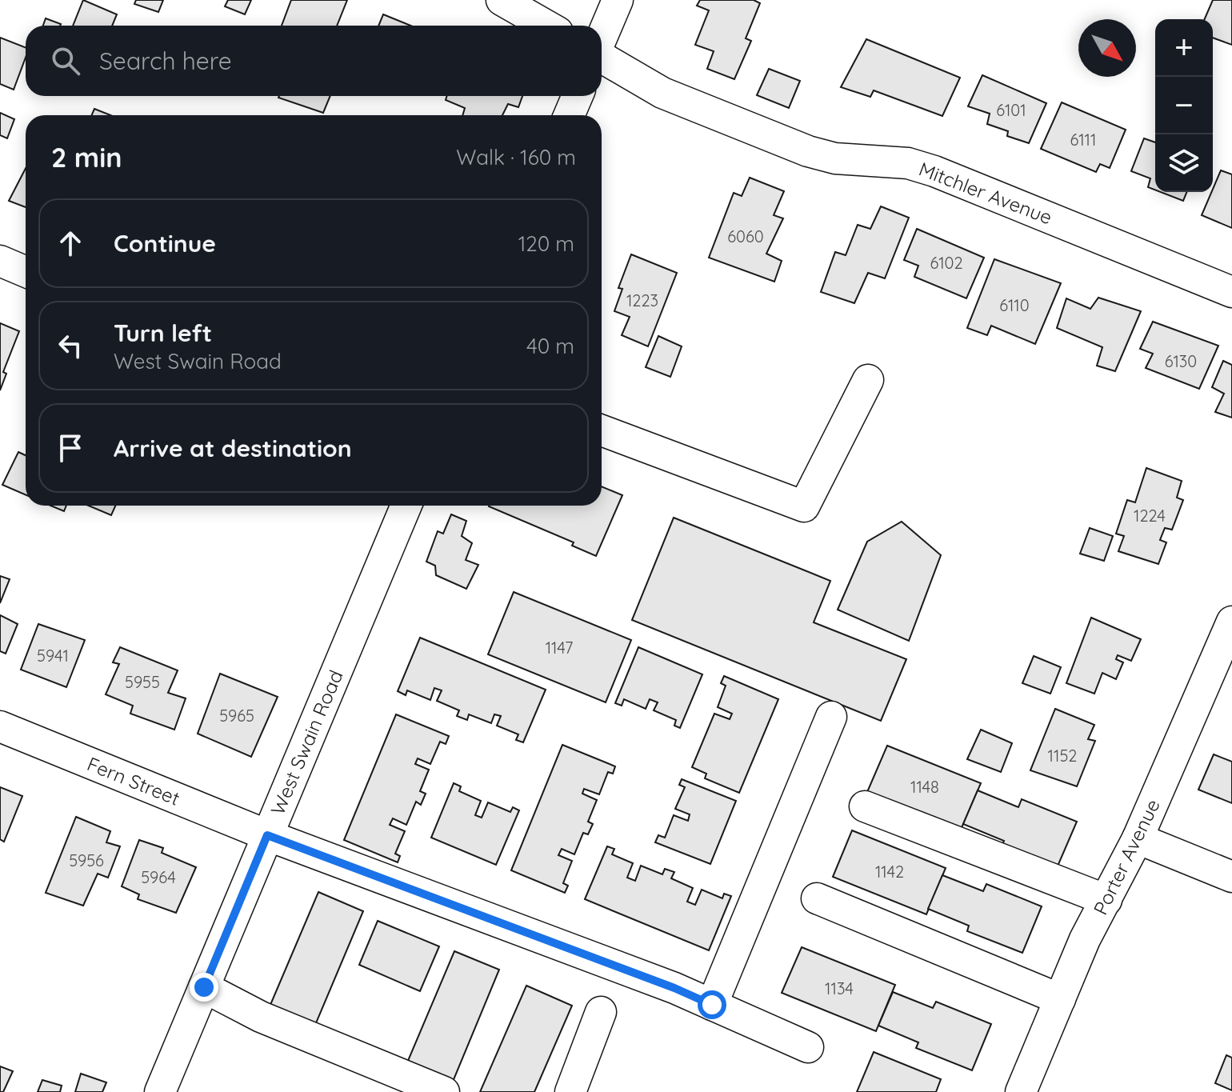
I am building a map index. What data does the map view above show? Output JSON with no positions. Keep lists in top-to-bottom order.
{
  "streets": {
    "street": [
      "Mitchler Avenue",
      "West Swain Road",
      "Fern Street",
      "Porter Avenue"
    ]
  },
  "crossings": [
    ["West Swain Road", "Fern Street"]
  ],
  "house_numbers": [
    "6101",
    "6111",
    "6060",
    "6102",
    "1223",
    "6110",
    "6130",
    "1224",
    "1147",
    "5941",
    "5955",
    "5965",
    "1152",
    "1148",
    "5956",
    "1142",
    "5964",
    "1134"
  ],
  "north": "bottom right",
  "page": {
    "map_buttons": ["+", "−"],
    "search": "Search here",
    "heading": ["2 min", "Walk · 160 m"],
    "list": [
      ["Continue", "120 m"],
      ["Turn left", "West Swain Road", "40 m"],
      "Arrive at destination"
    ]
  }
}
